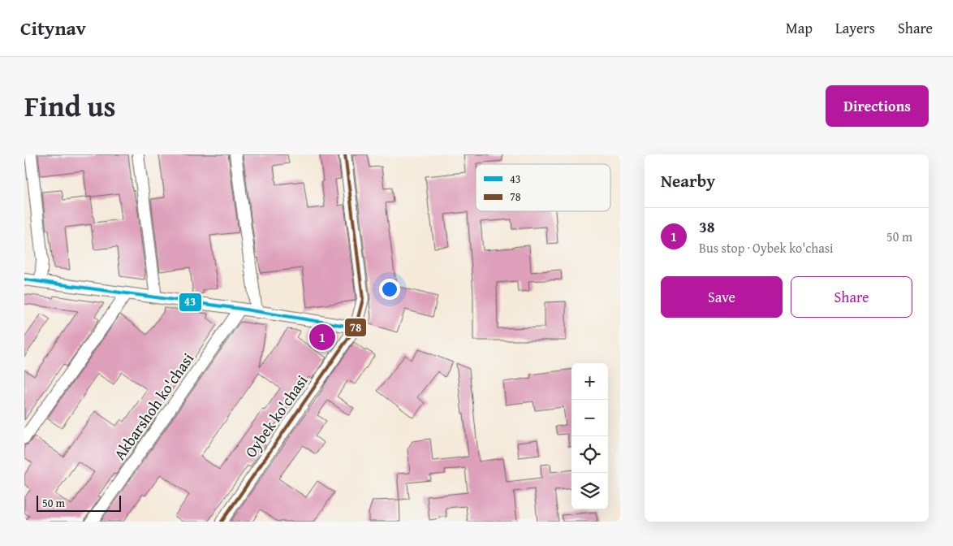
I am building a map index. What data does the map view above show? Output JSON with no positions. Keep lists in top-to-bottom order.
{
  "streets": {
    "street": ["Akbarshoh ko'chasi", "Oybek ko'chasi"]
  },
  "lines": ["transit line 78", "transit line 43"],
  "legend": ["43", "78"],
  "scale_bar": "50 m",
  "page": {
    "header": "Citynav",
    "nav": ["Map", "Layers", "Share"],
    "title": "Find us",
    "buttons": [
      "Directions",
      ["Save", "Share"]
    ],
    "heading": "Nearby",
    "list": [
      {
        "mark": "1",
        "name": "38",
        "note": "Bus stop · Oybek ko'chasi",
        "value": "50 m"
      }
    ],
    "pins": "1",
    "map_buttons": ["+", "−"],
    "scale": "50 m"
  }
}
